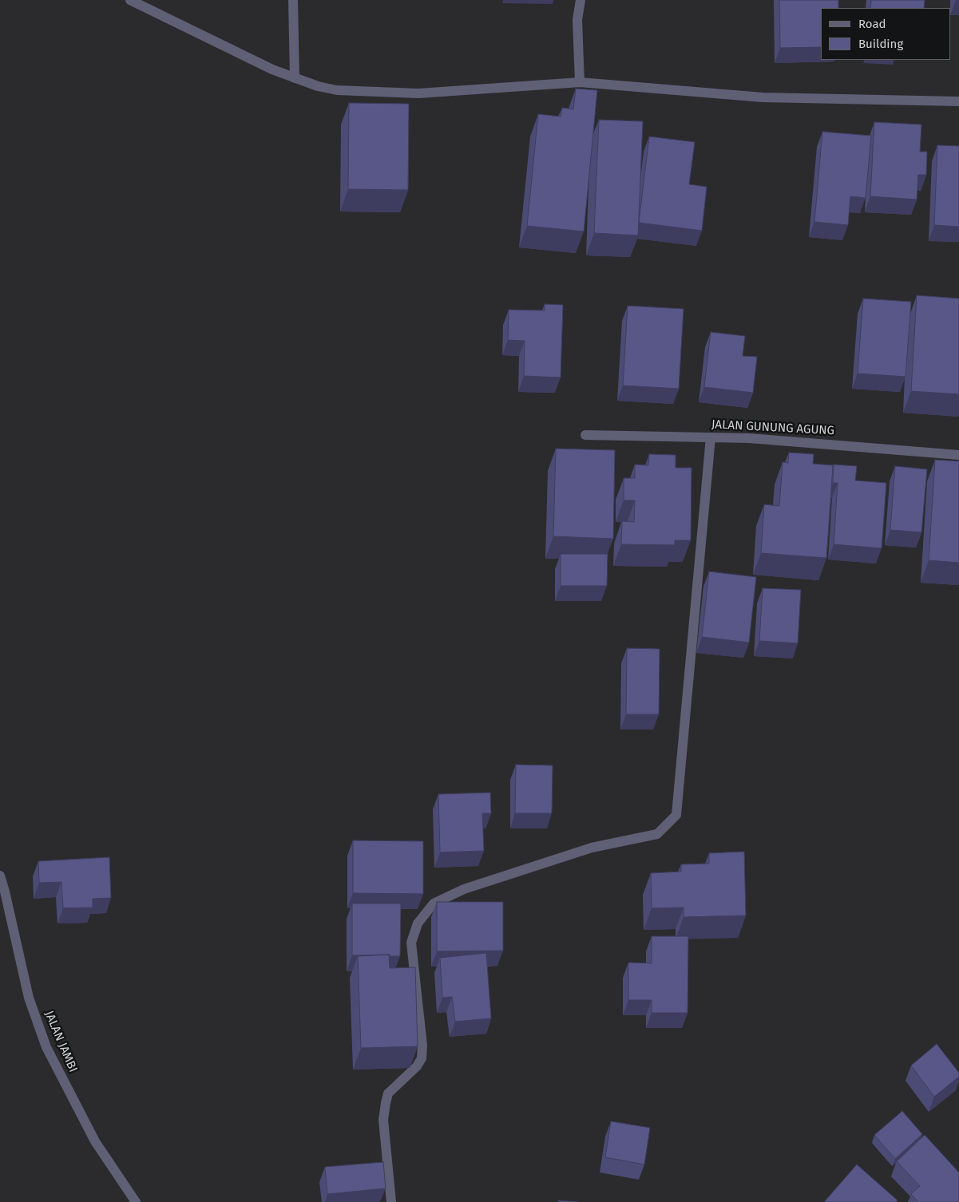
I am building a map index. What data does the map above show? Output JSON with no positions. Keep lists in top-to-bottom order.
{
  "streets": {
    "street": ["JALAN GUNUNG AGUNG", "JALAN JAMBI"]
  },
  "legend": ["Road", "Building"]
}
